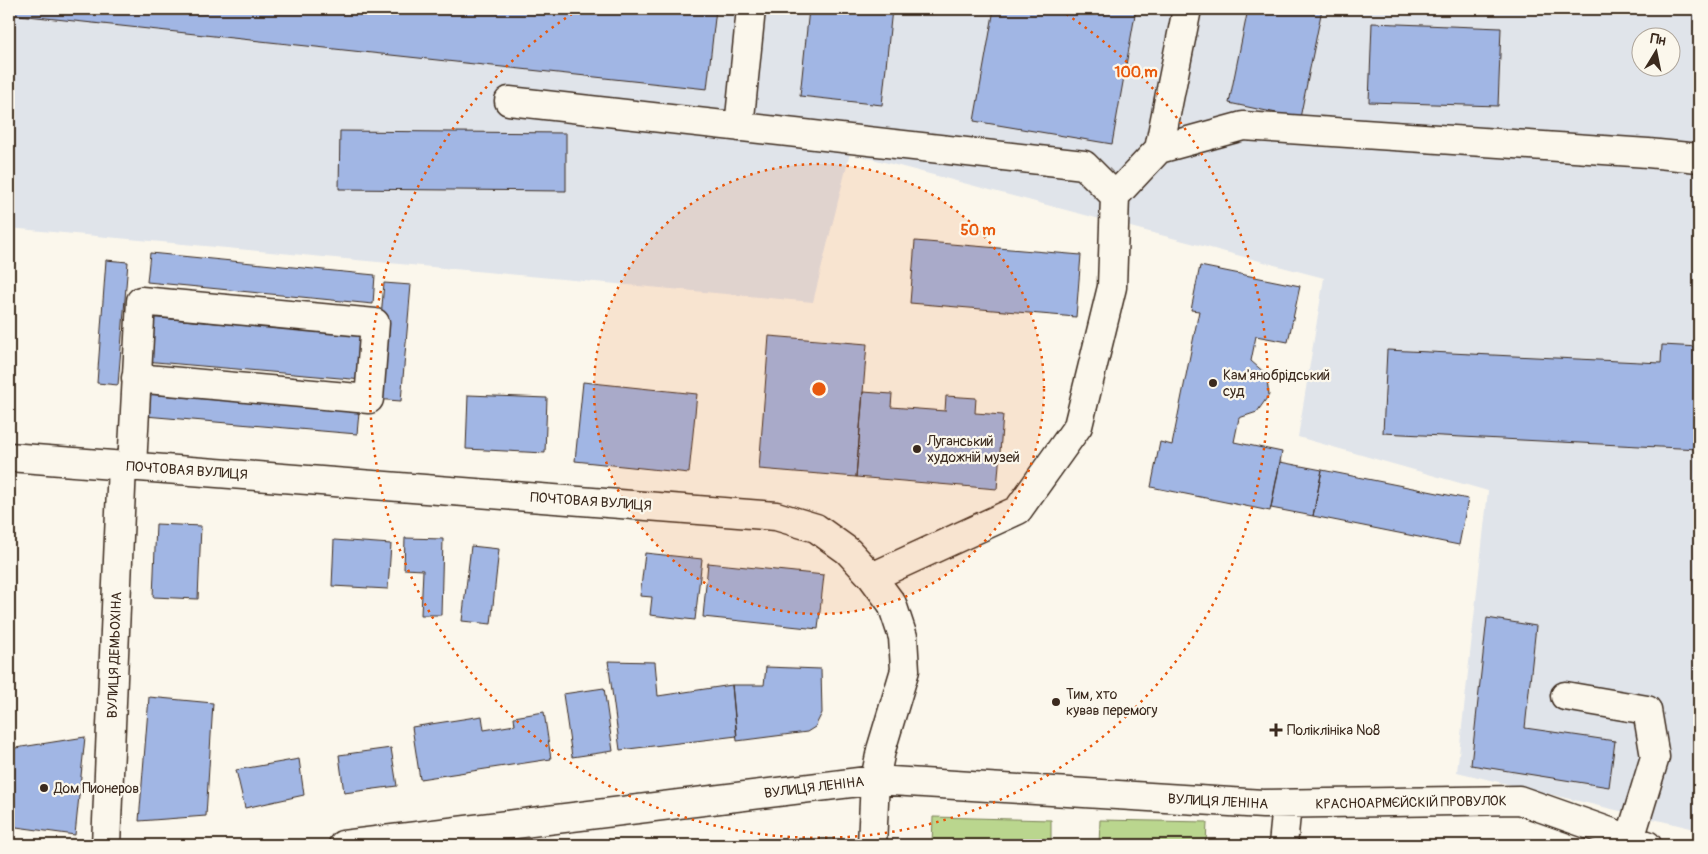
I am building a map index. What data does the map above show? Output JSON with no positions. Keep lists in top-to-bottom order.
{
  "streets": {
    "street": [
      "ПОЧТОВАЯ ВУЛИЦЯ",
      "ВУЛИЦЯ ДЕМЬОХІНА",
      "ВУЛИЦЯ ЛЕНІНА",
      "КРАСНОАРМЄЙСКІЙ ПРОВУЛОК"
    ]
  },
  "crossings": [
    ["ПОЧТОВАЯ ВУЛИЦЯ", "ВУЛИЦЯ ДЕМЬОХІНА"],
    ["ПОЧТОВАЯ ВУЛИЦЯ", "ВУЛИЦЯ ЛЕНІНА"],
    ["ВУЛИЦЯ ЛЕНІНА", "КРАСНОАРМЄЙСКІЙ ПРОВУЛОК"]
  ],
  "places": {
    "other": [
      "Кам'янобрідський суд",
      "Луганський художній музей",
      "Тим, хто кував перемогу",
      "Дом Пионеров"
    ],
    "health": ["Поліклініка №8"]
  },
  "north": "top",
  "rings": ["100 m", "50 m"]
}
